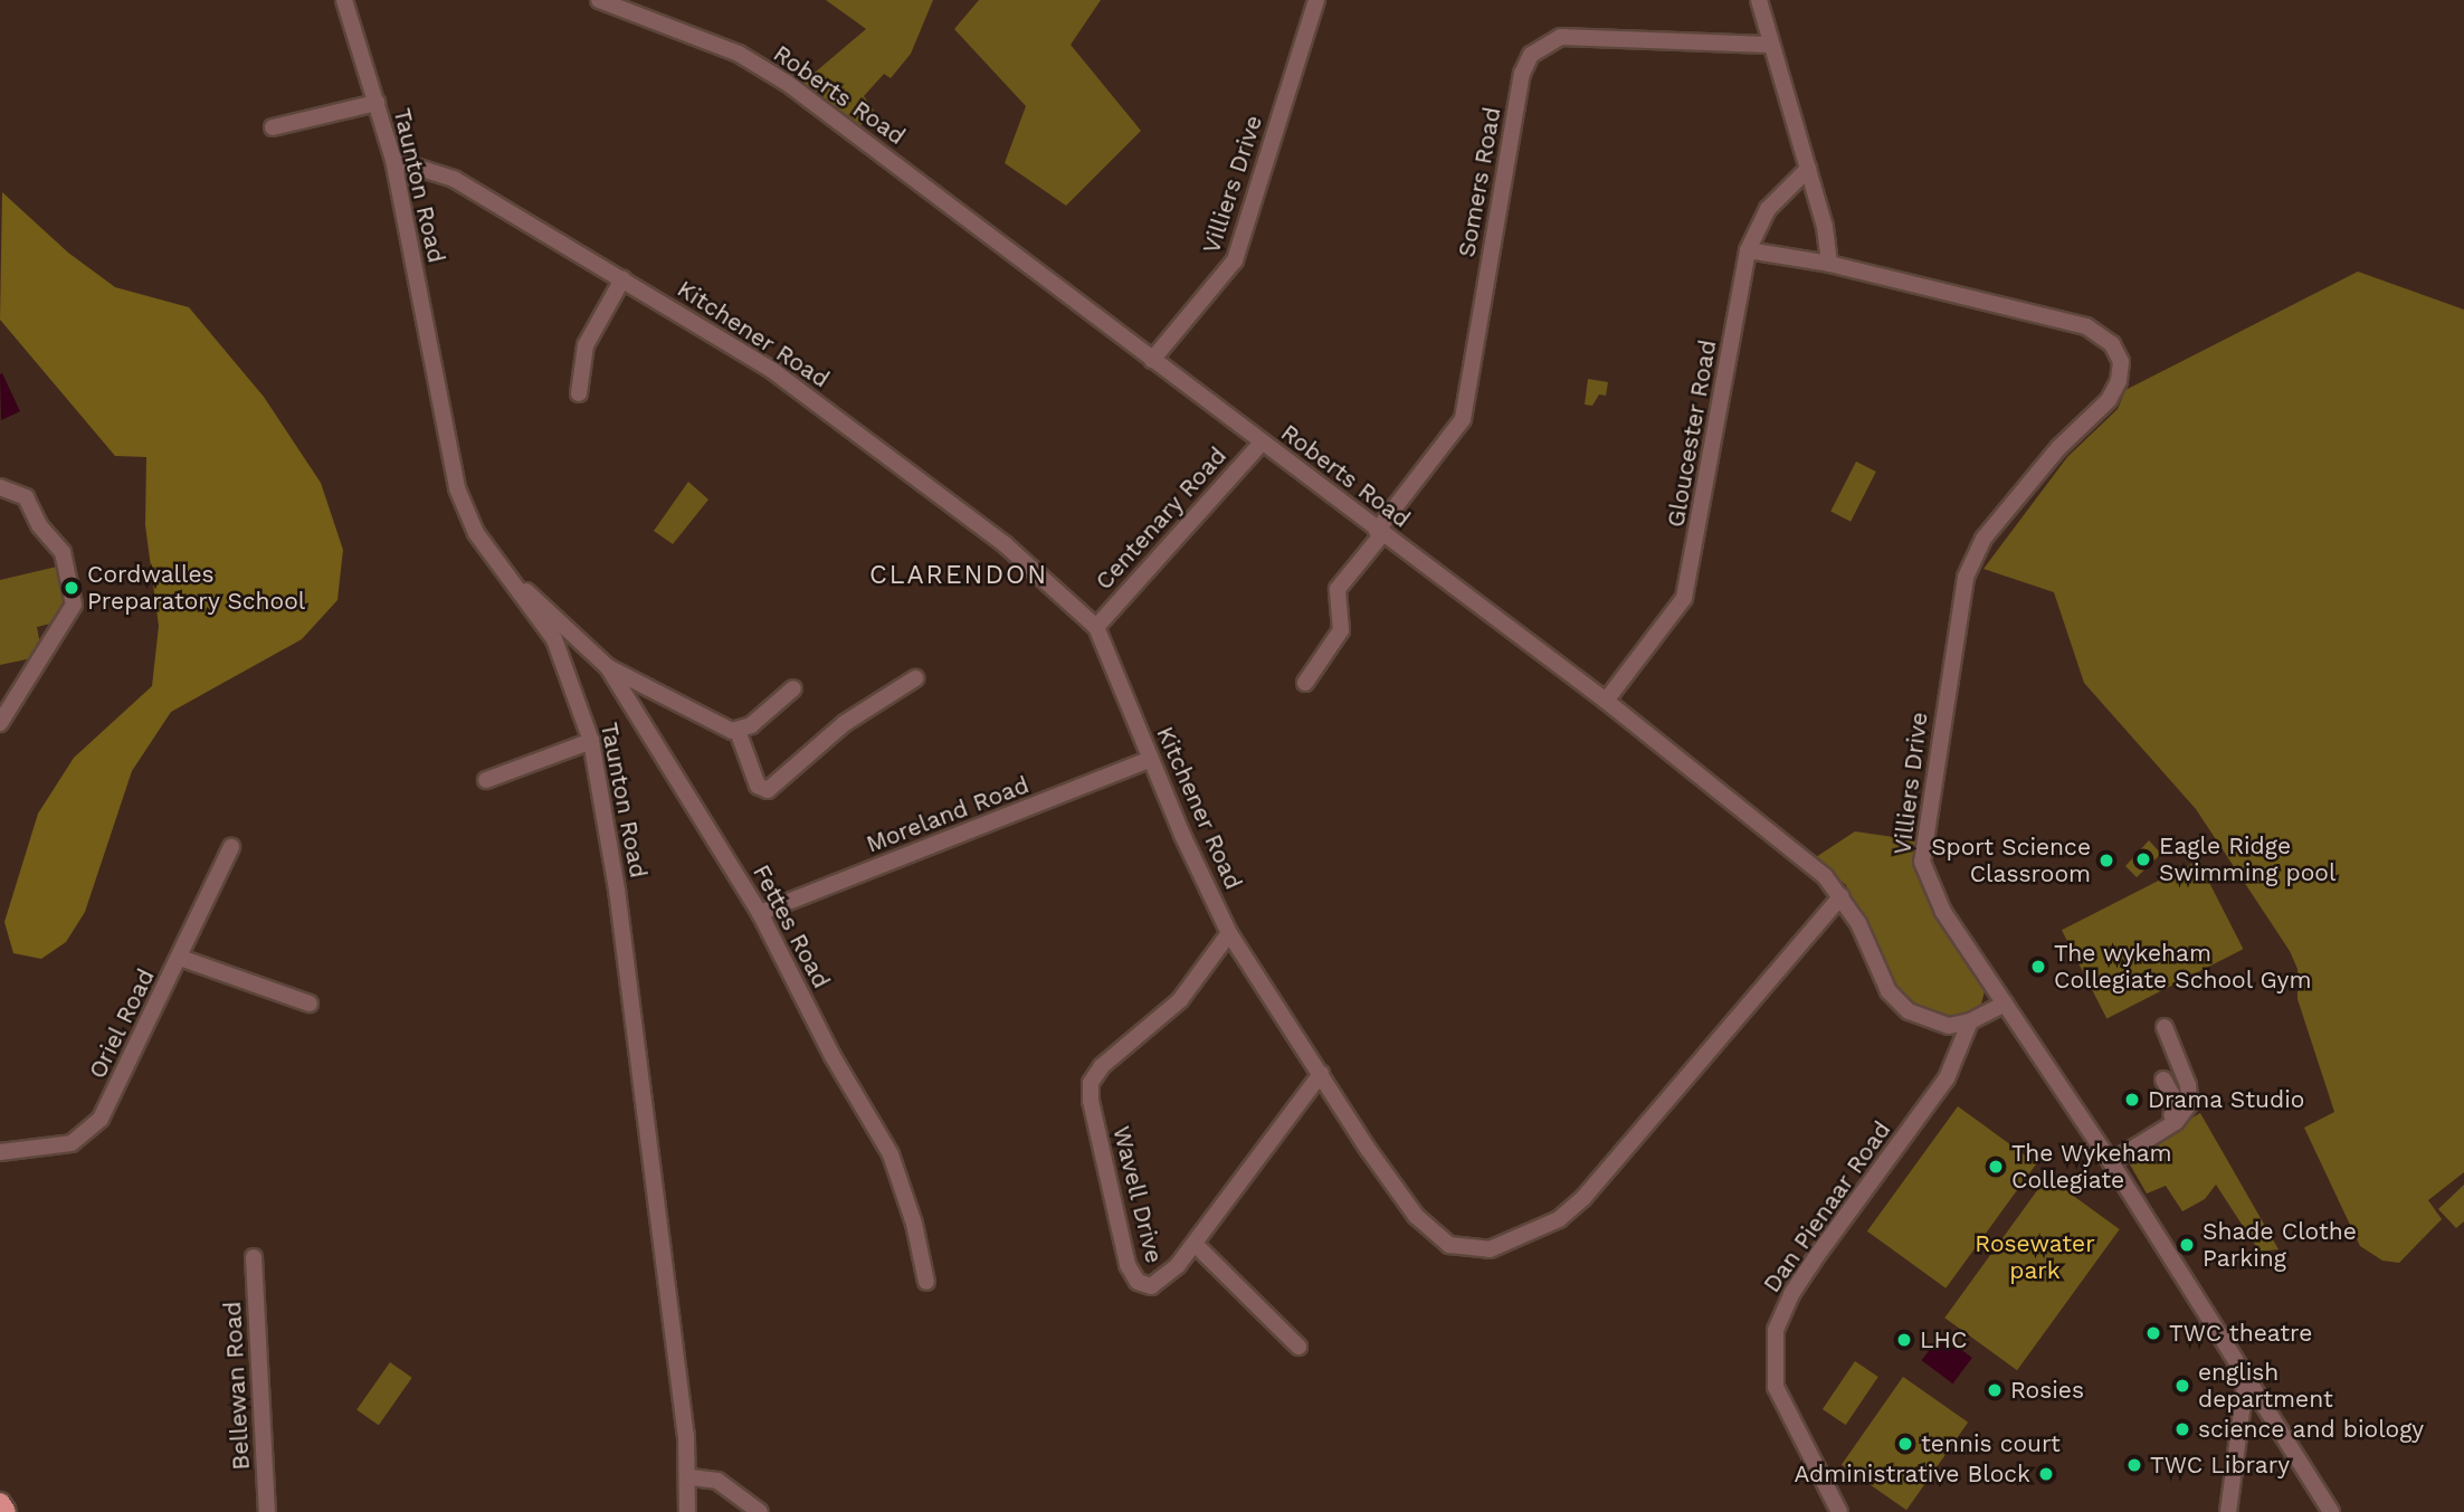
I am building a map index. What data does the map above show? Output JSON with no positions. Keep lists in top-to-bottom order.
{
  "streets": {
    "street": [
      "Roberts Road",
      "Somers Road",
      "Villiers Drive",
      "Taunton Road",
      "Kitchener Road",
      "Gloucester Road",
      "Centenary Road",
      "Moreland Road",
      "Fettes Road",
      "Oriel Road",
      "Wavell Drive",
      "Dan Pienaar Road",
      "Bellewan Road"
    ]
  },
  "crossings": [
    ["Roberts Road", "Somers Road"],
    ["Roberts Road", "Villiers Drive"],
    ["Roberts Road", "Kitchener Road"],
    ["Roberts Road", "Gloucester Road"],
    ["Roberts Road", "Centenary Road"],
    ["Roberts Road", "Dan Pienaar Road"],
    ["Villiers Drive", "Gloucester Road"],
    ["Taunton Road", "Kitchener Road"],
    ["Taunton Road", "Fettes Road"],
    ["Kitchener Road", "Centenary Road"],
    ["Kitchener Road", "Moreland Road"],
    ["Kitchener Road", "Wavell Drive"],
    ["Moreland Road", "Fettes Road"]
  ],
  "districts": ["CLARENDON"],
  "parks": ["Rosewater park"],
  "places": [
    "Cordwalles Preparatory School",
    "Eagle Ridge Swimming pool",
    "Sport Science Classroom",
    "The wykeham Collegiate School Gym",
    "Drama Studio",
    "The Wykeham Collegiate",
    "Shade Clothe Parking",
    "TWC theatre",
    "LHC",
    "english department",
    "Rosies",
    "science and biology",
    "tennis court",
    "TWC Library",
    "Administrative Block"
  ]
}
